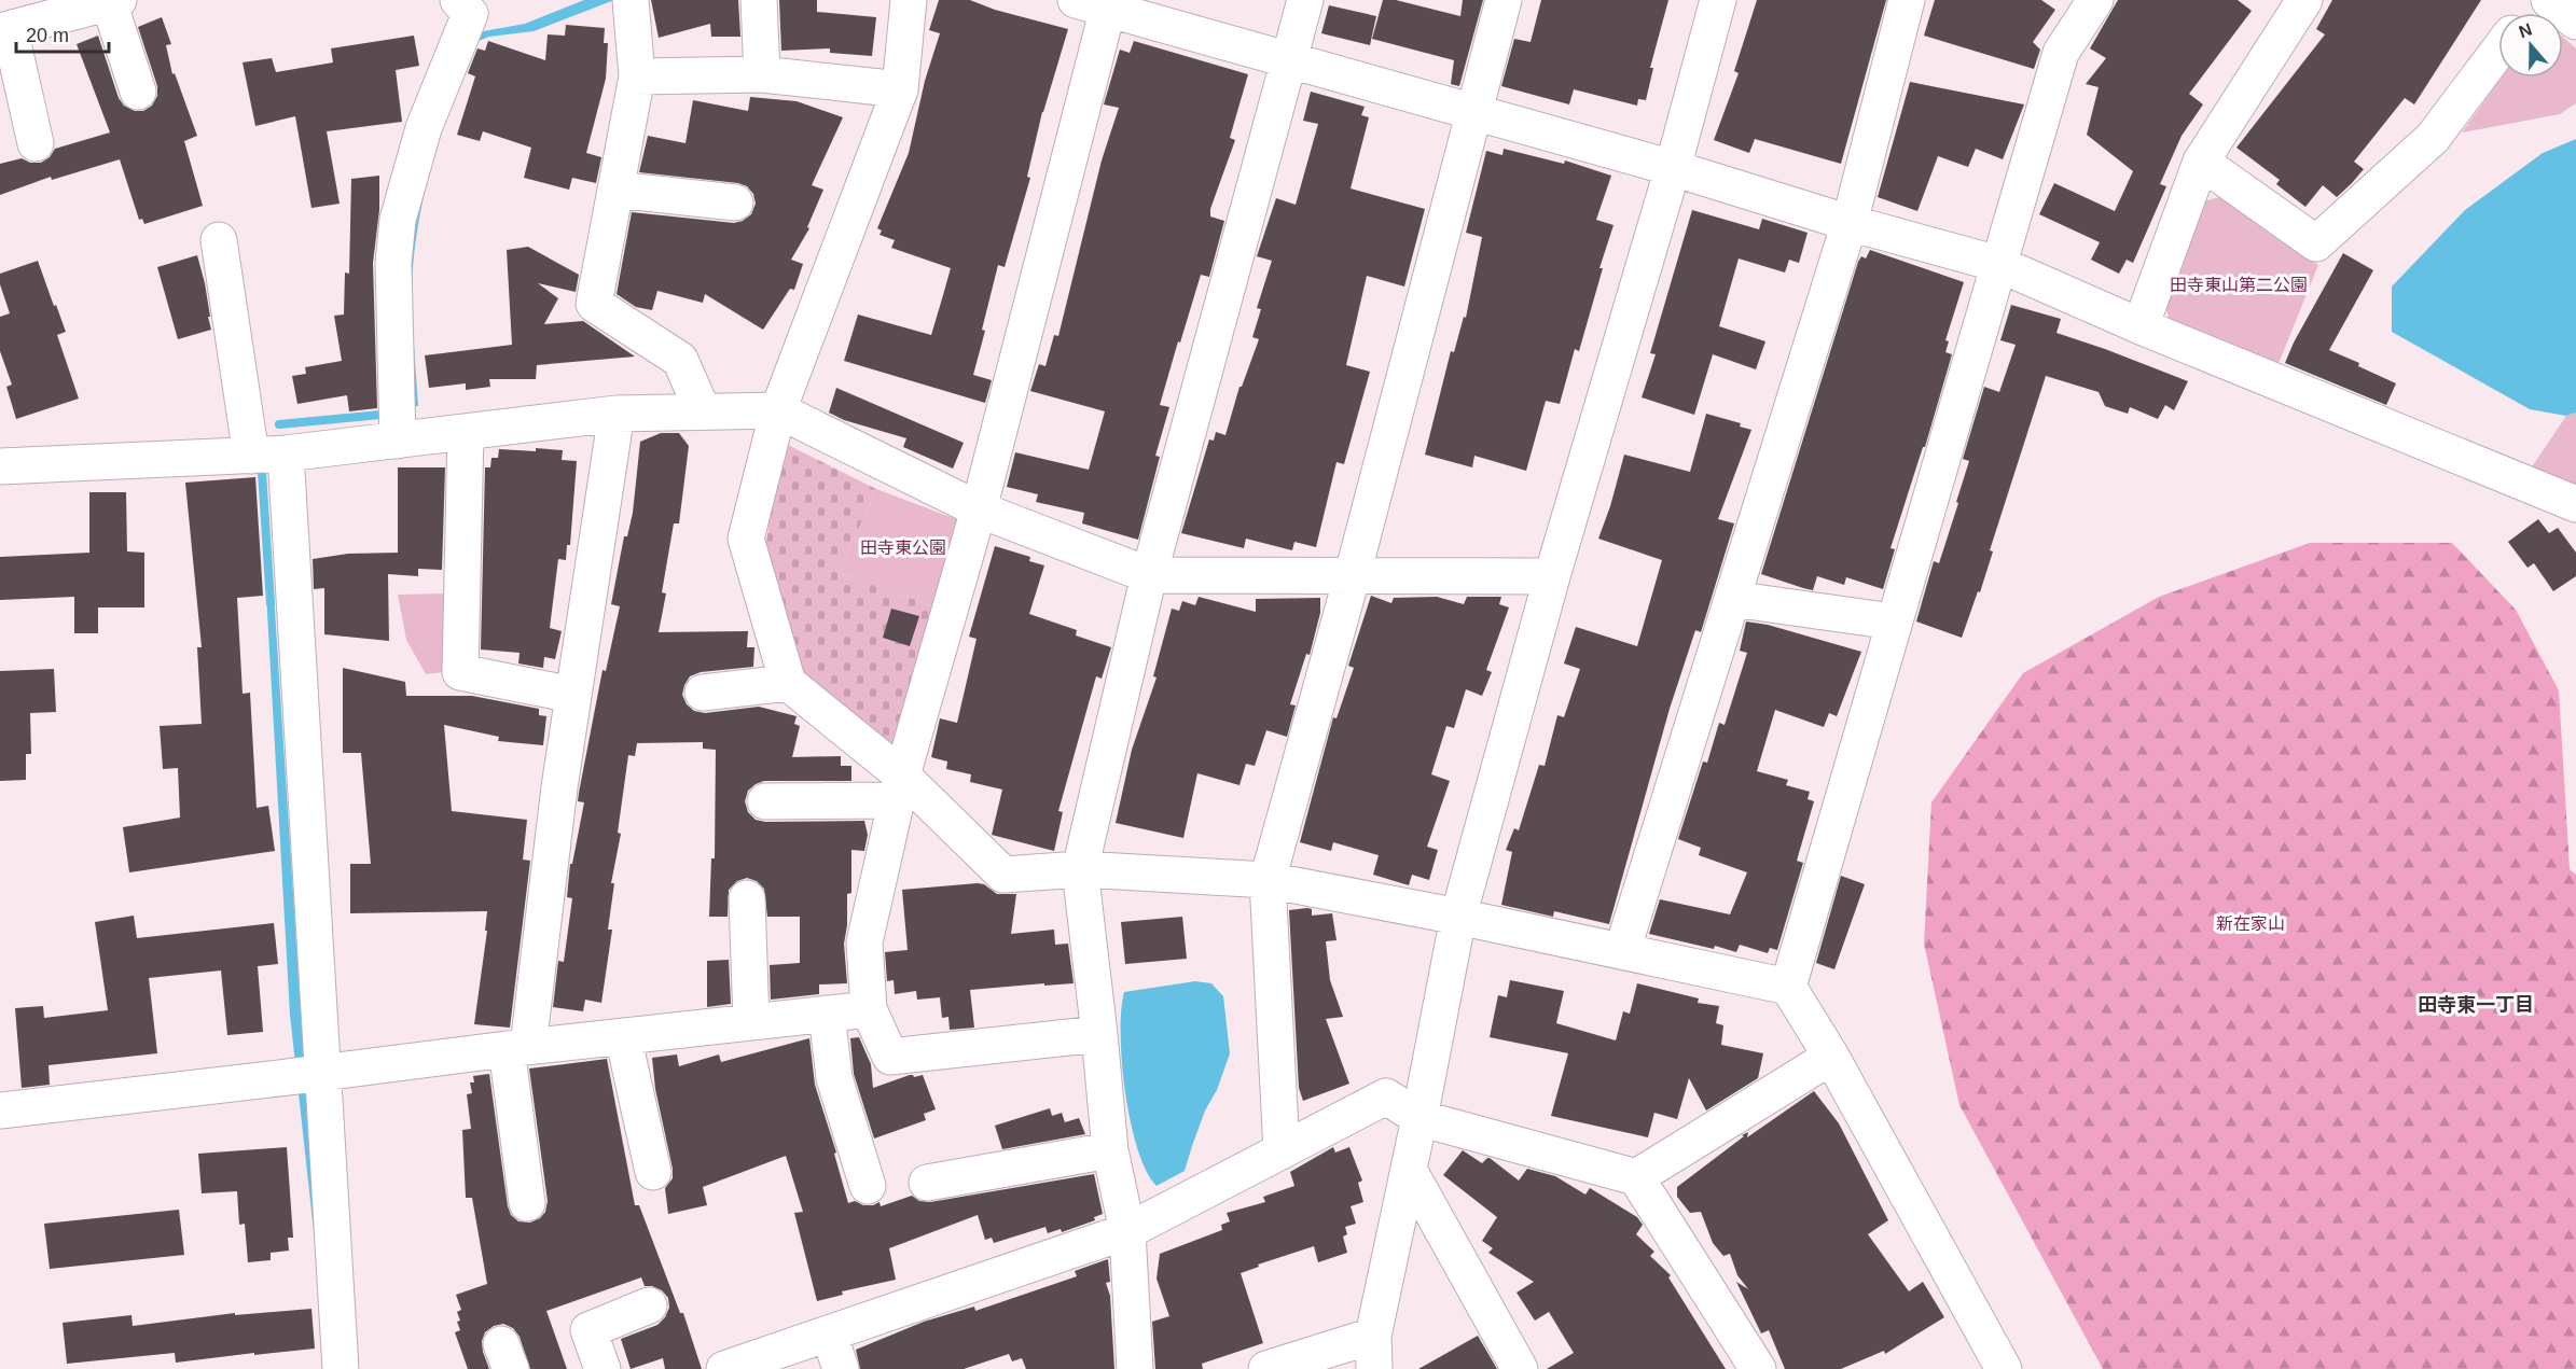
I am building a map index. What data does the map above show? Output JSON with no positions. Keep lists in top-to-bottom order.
{
  "districts": ["田寺東一丁目"],
  "parks": ["田寺東山第二公園", "田寺東公園", "新在家山"],
  "scale_bar": "20 m",
  "north": "top"
}
